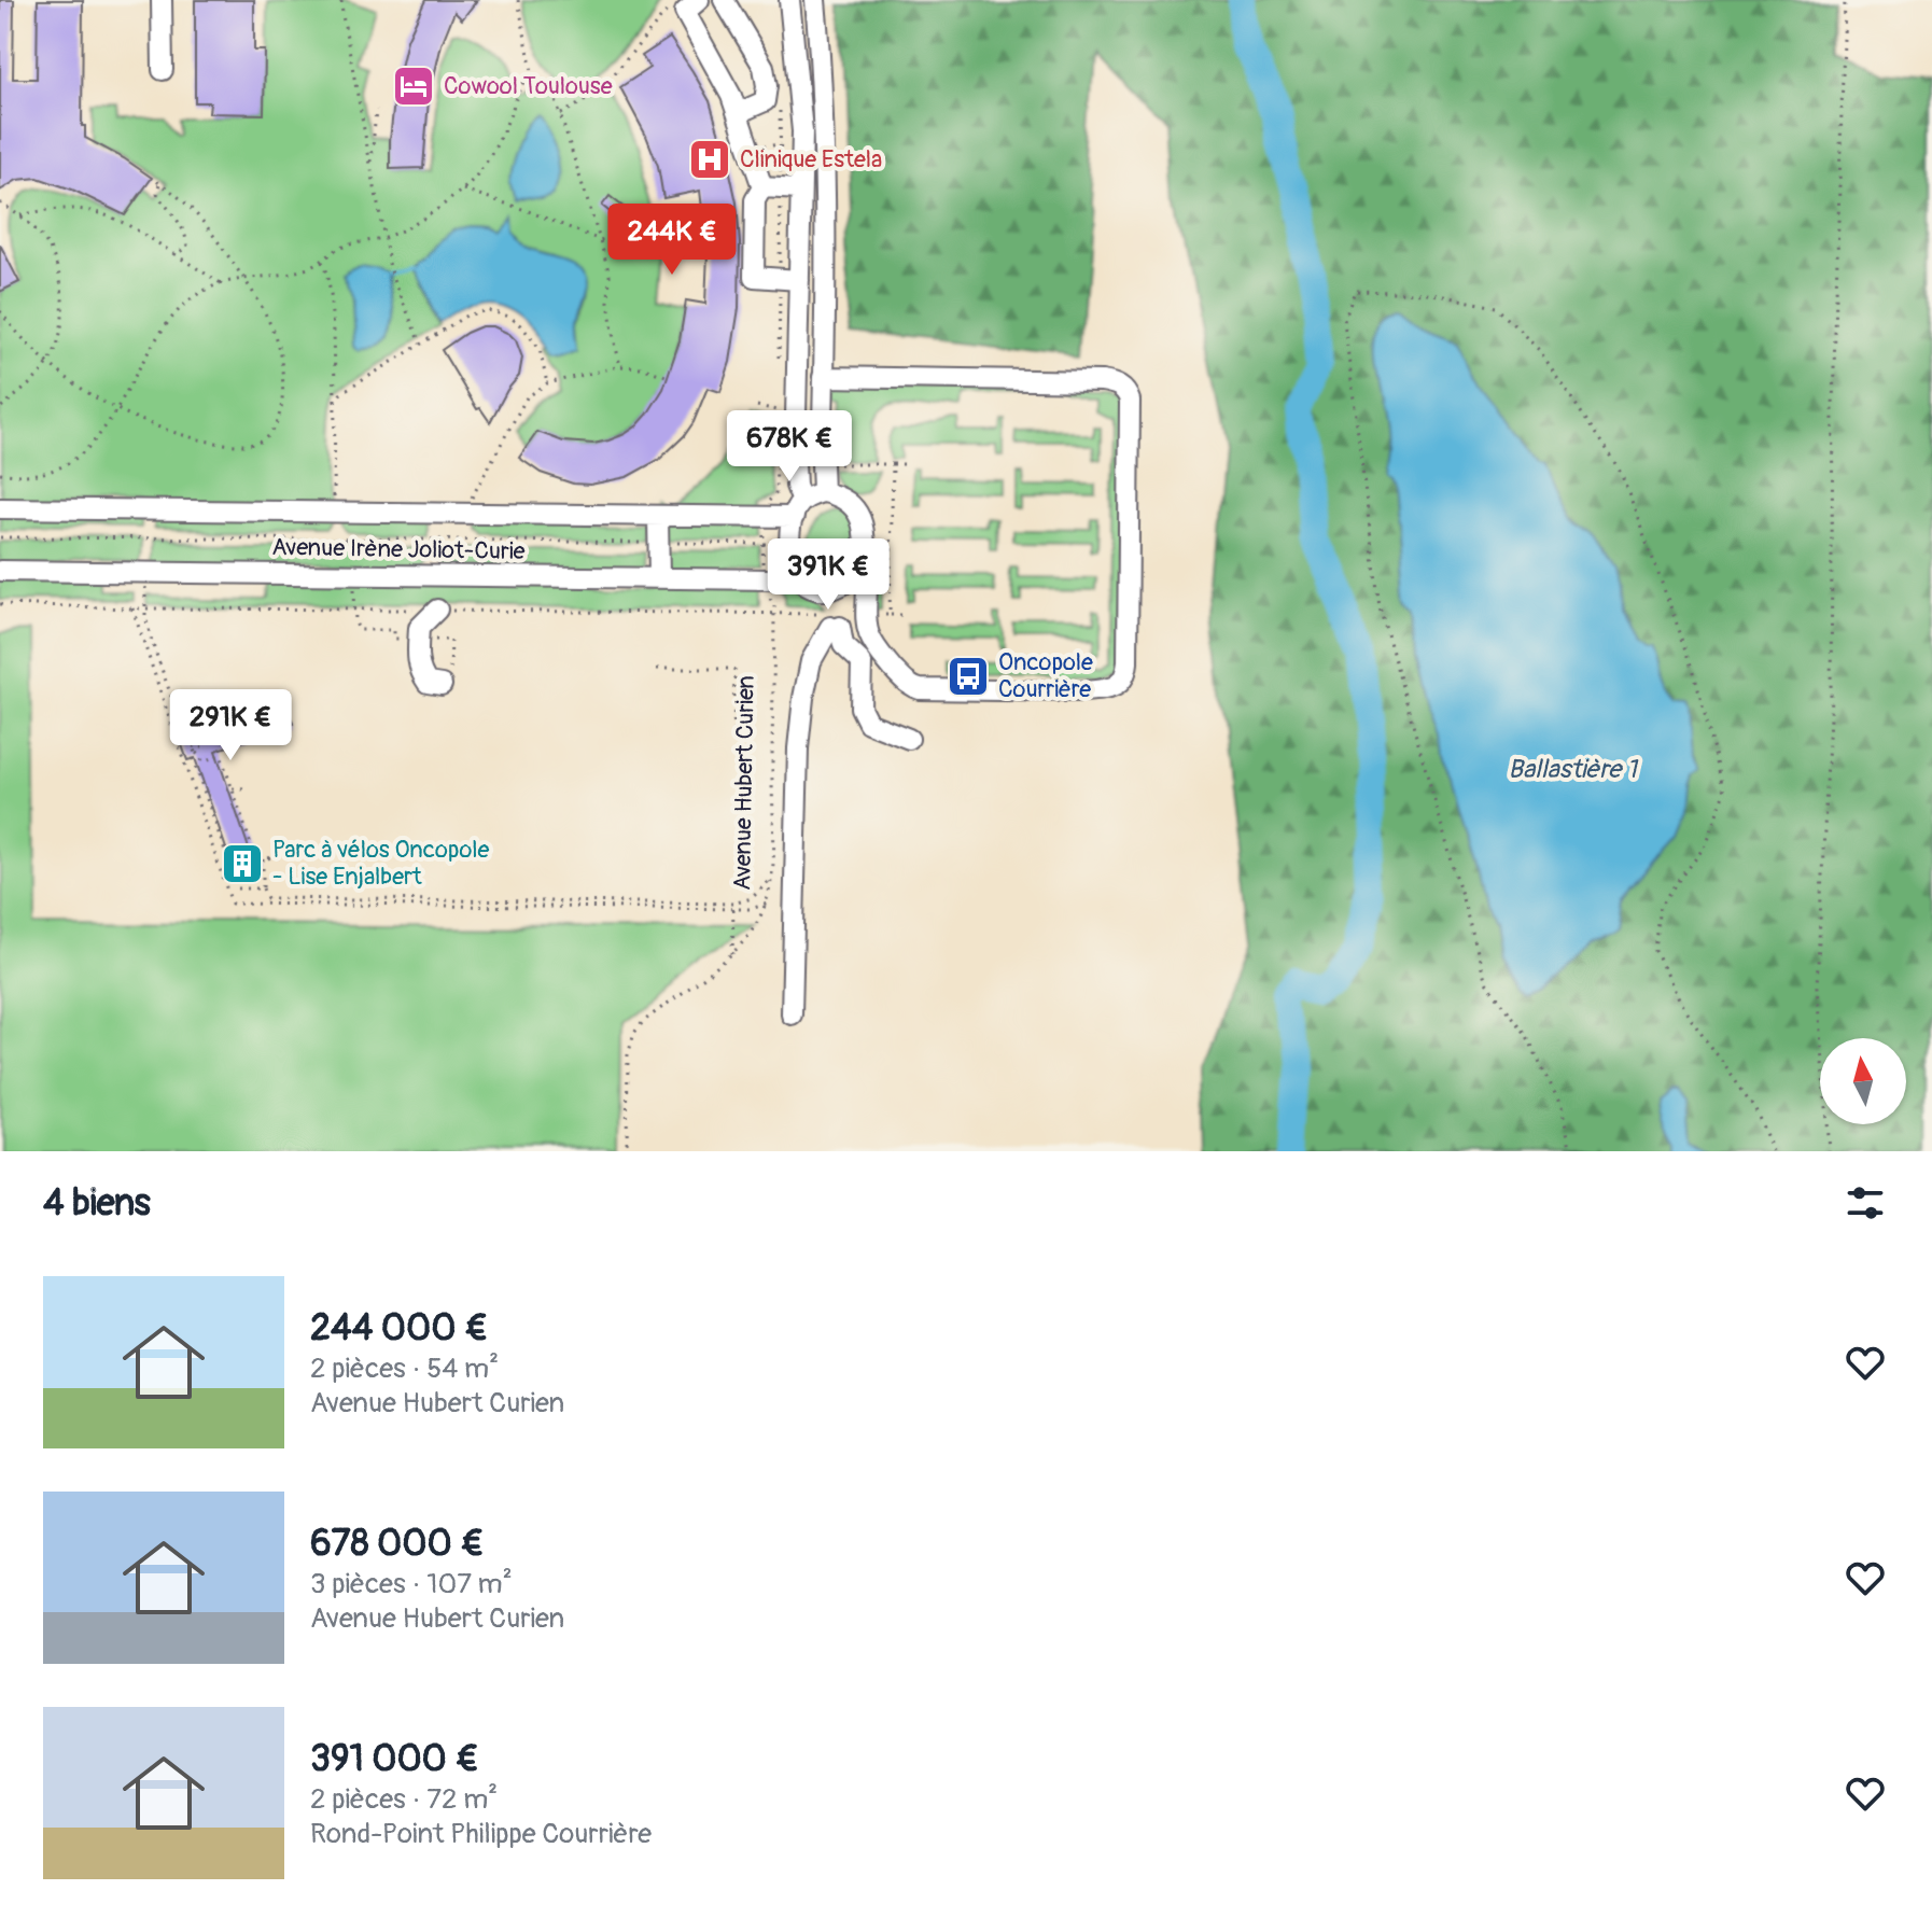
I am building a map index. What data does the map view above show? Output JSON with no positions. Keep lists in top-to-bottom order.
{
  "streets": {
    "street": ["Avenue Irène Joliot-Curie"],
    "path": ["Avenue Hubert Curien"]
  },
  "water": ["Ballastière 1"],
  "places": {
    "hotel": ["Cowool Toulouse"],
    "hospital": ["Clinique Estela"],
    "bus stop": ["Oncopole Courrière"],
    "building": ["Parc à vélos Oncopole - Lise Enjalbert"]
  },
  "north": "top",
  "page": {
    "price": [
      "244K €",
      "678K €",
      "391K €",
      "291K €"
    ],
    "heading": "4 biens",
    "list": [
      {
        "name": "244 000 €",
        "note": "2 pièces · 54 m² · Avenue Hubert Curien"
      },
      {
        "name": "678 000 €",
        "note": "3 pièces · 107 m² · Avenue Hubert Curien"
      },
      {
        "name": "391 000 €",
        "note": "2 pièces · 72 m² · Rond-Point Philippe Courrière"
      }
    ]
  }
}
